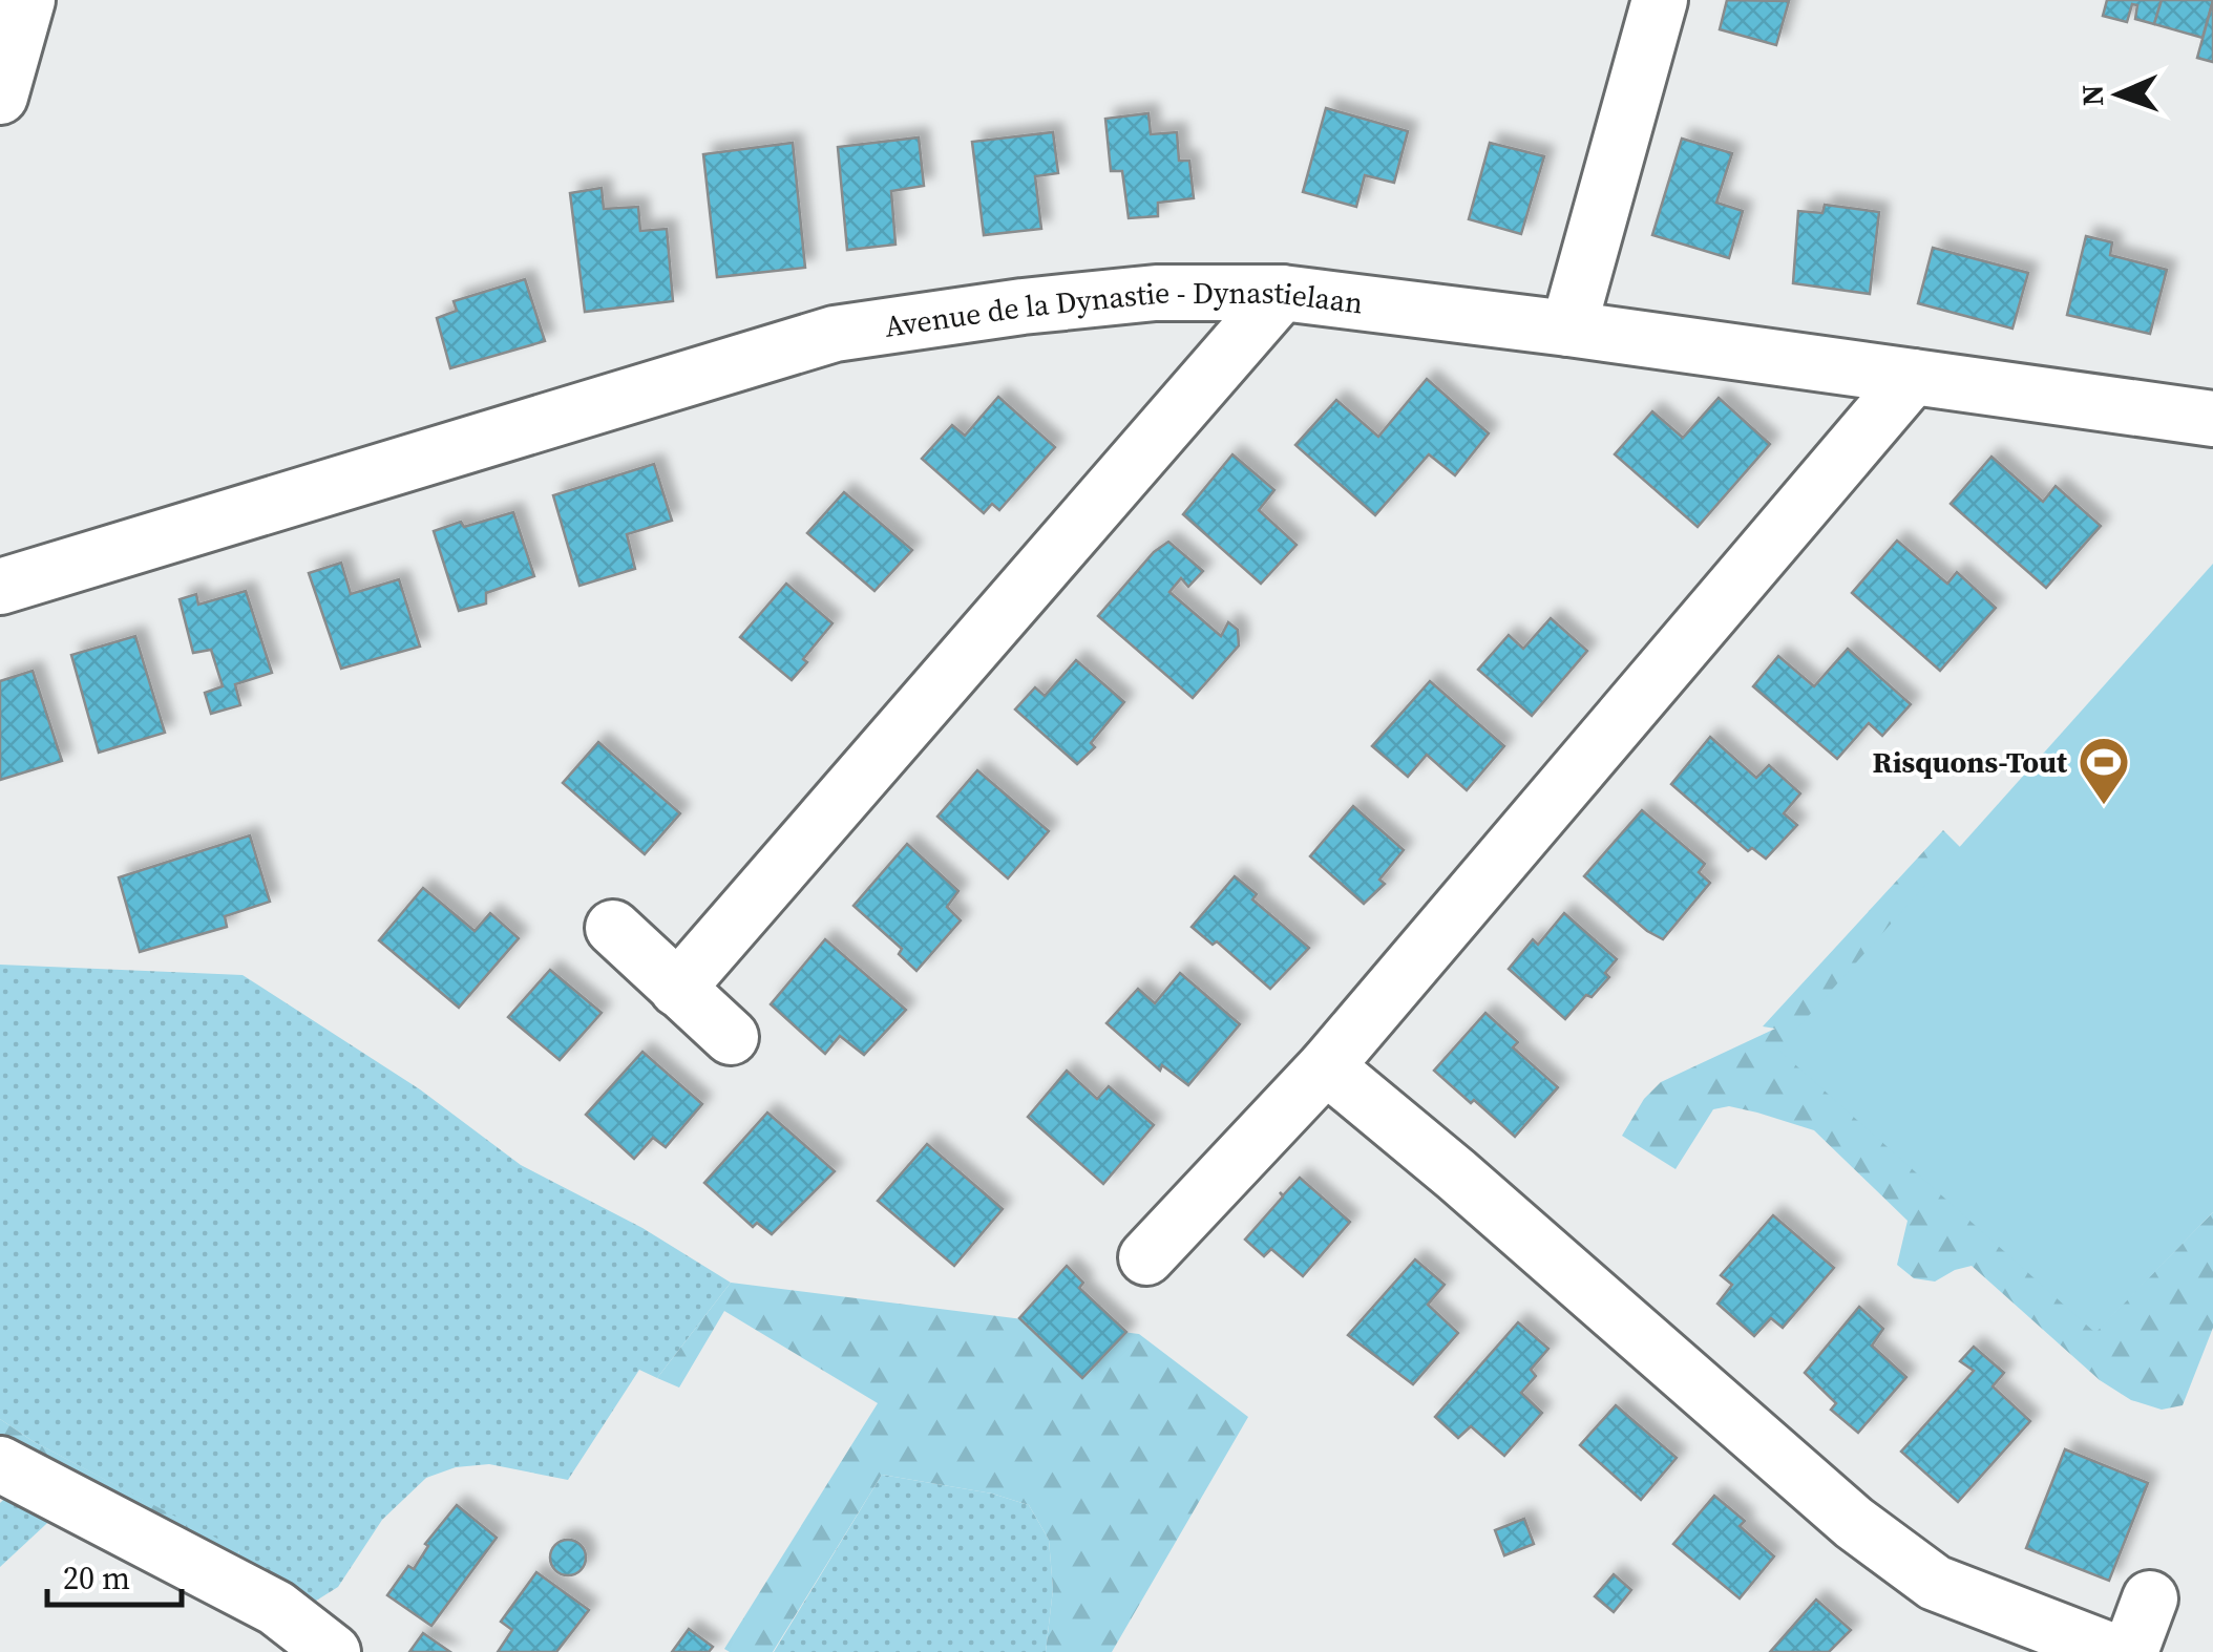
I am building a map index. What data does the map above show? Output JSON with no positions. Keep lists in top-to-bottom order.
{
  "streets": {
    "street": ["Avenue de la Dynastie - Dynastielaan"]
  },
  "places": {
    "sports": ["Risquons-Tout"]
  },
  "scale_bar": "20 m",
  "north": "left"
}
